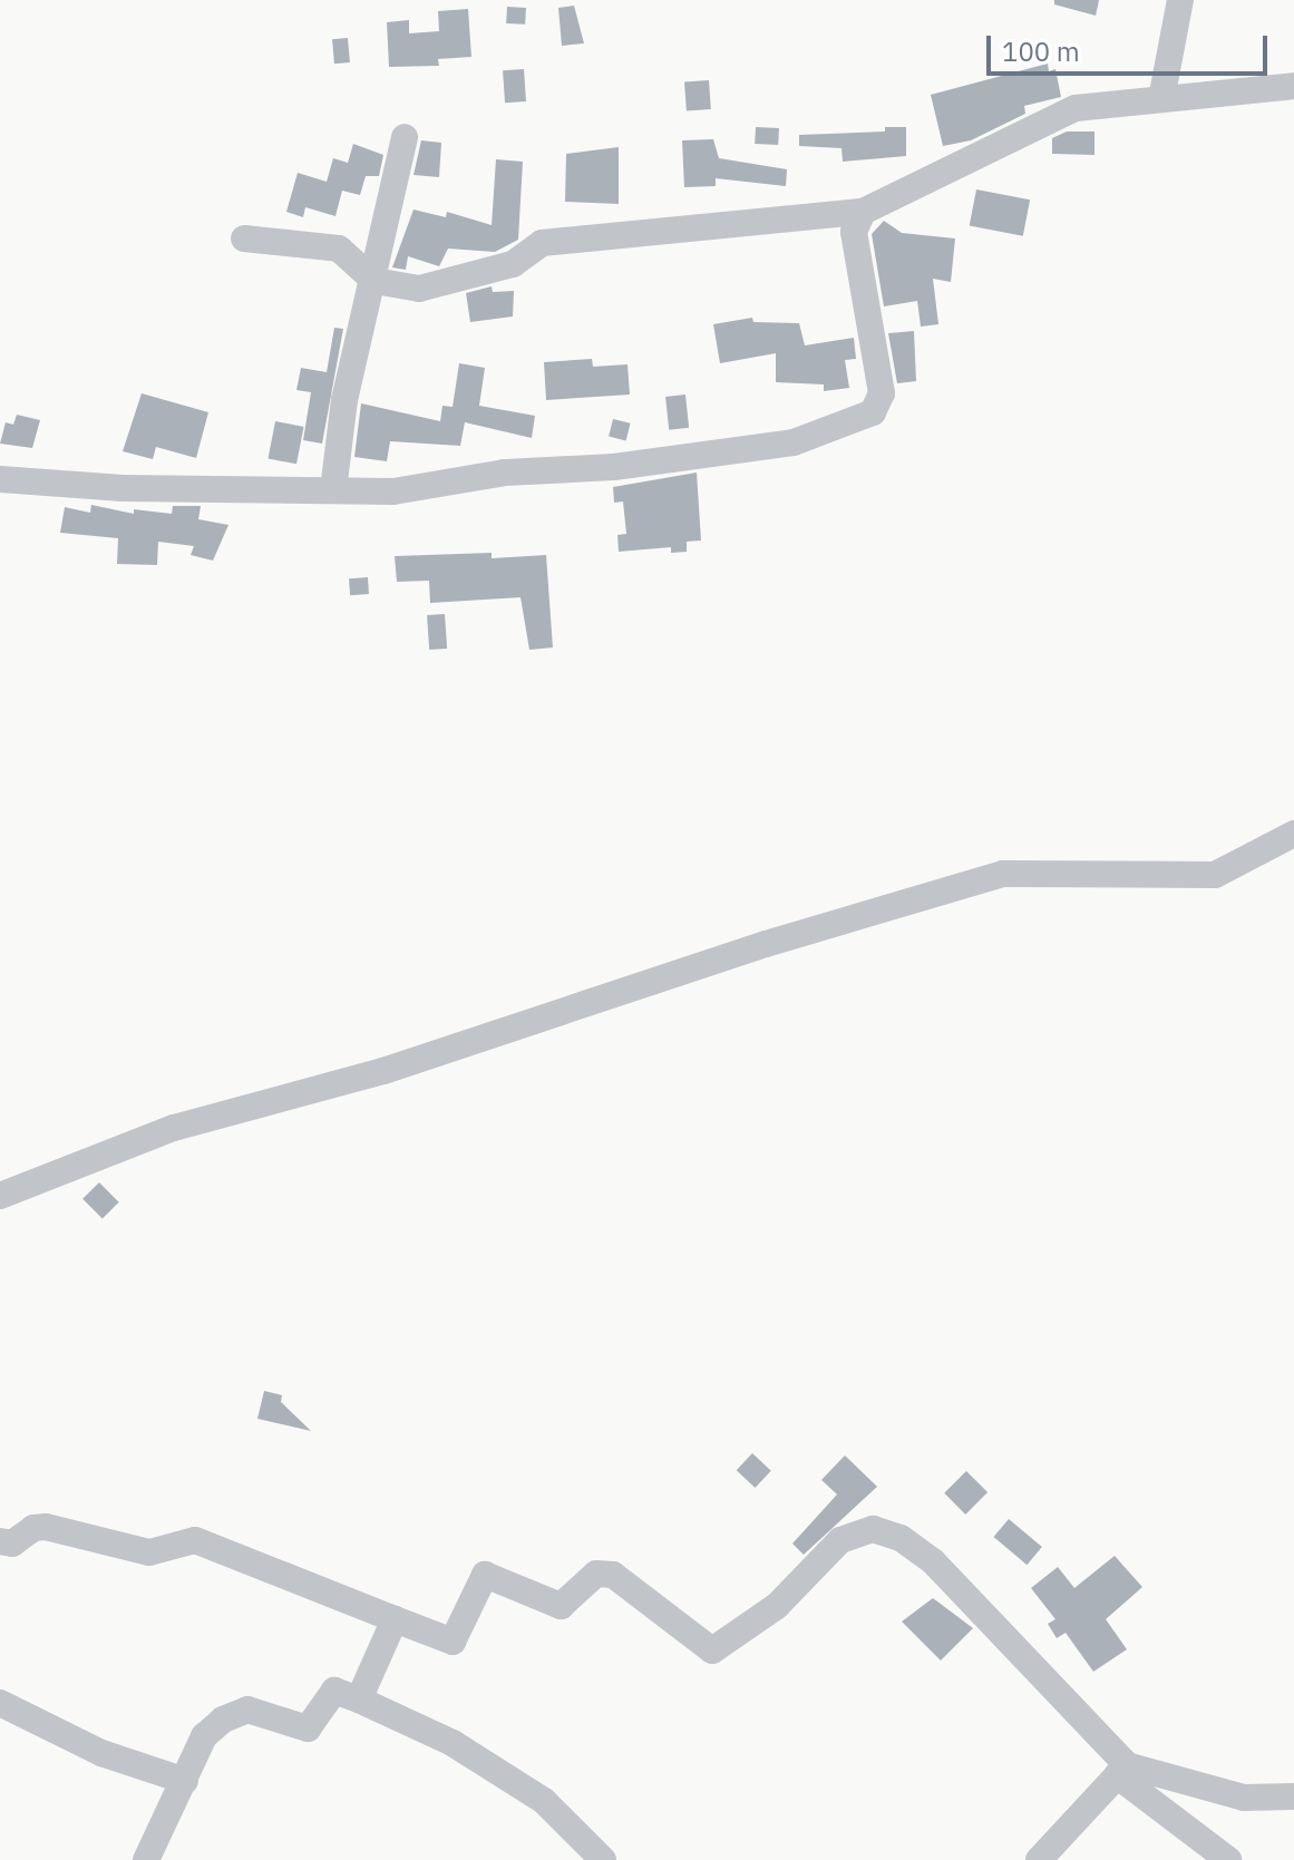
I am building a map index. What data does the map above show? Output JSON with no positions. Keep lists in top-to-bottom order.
{
  "scale_bar": "100 m"
}
